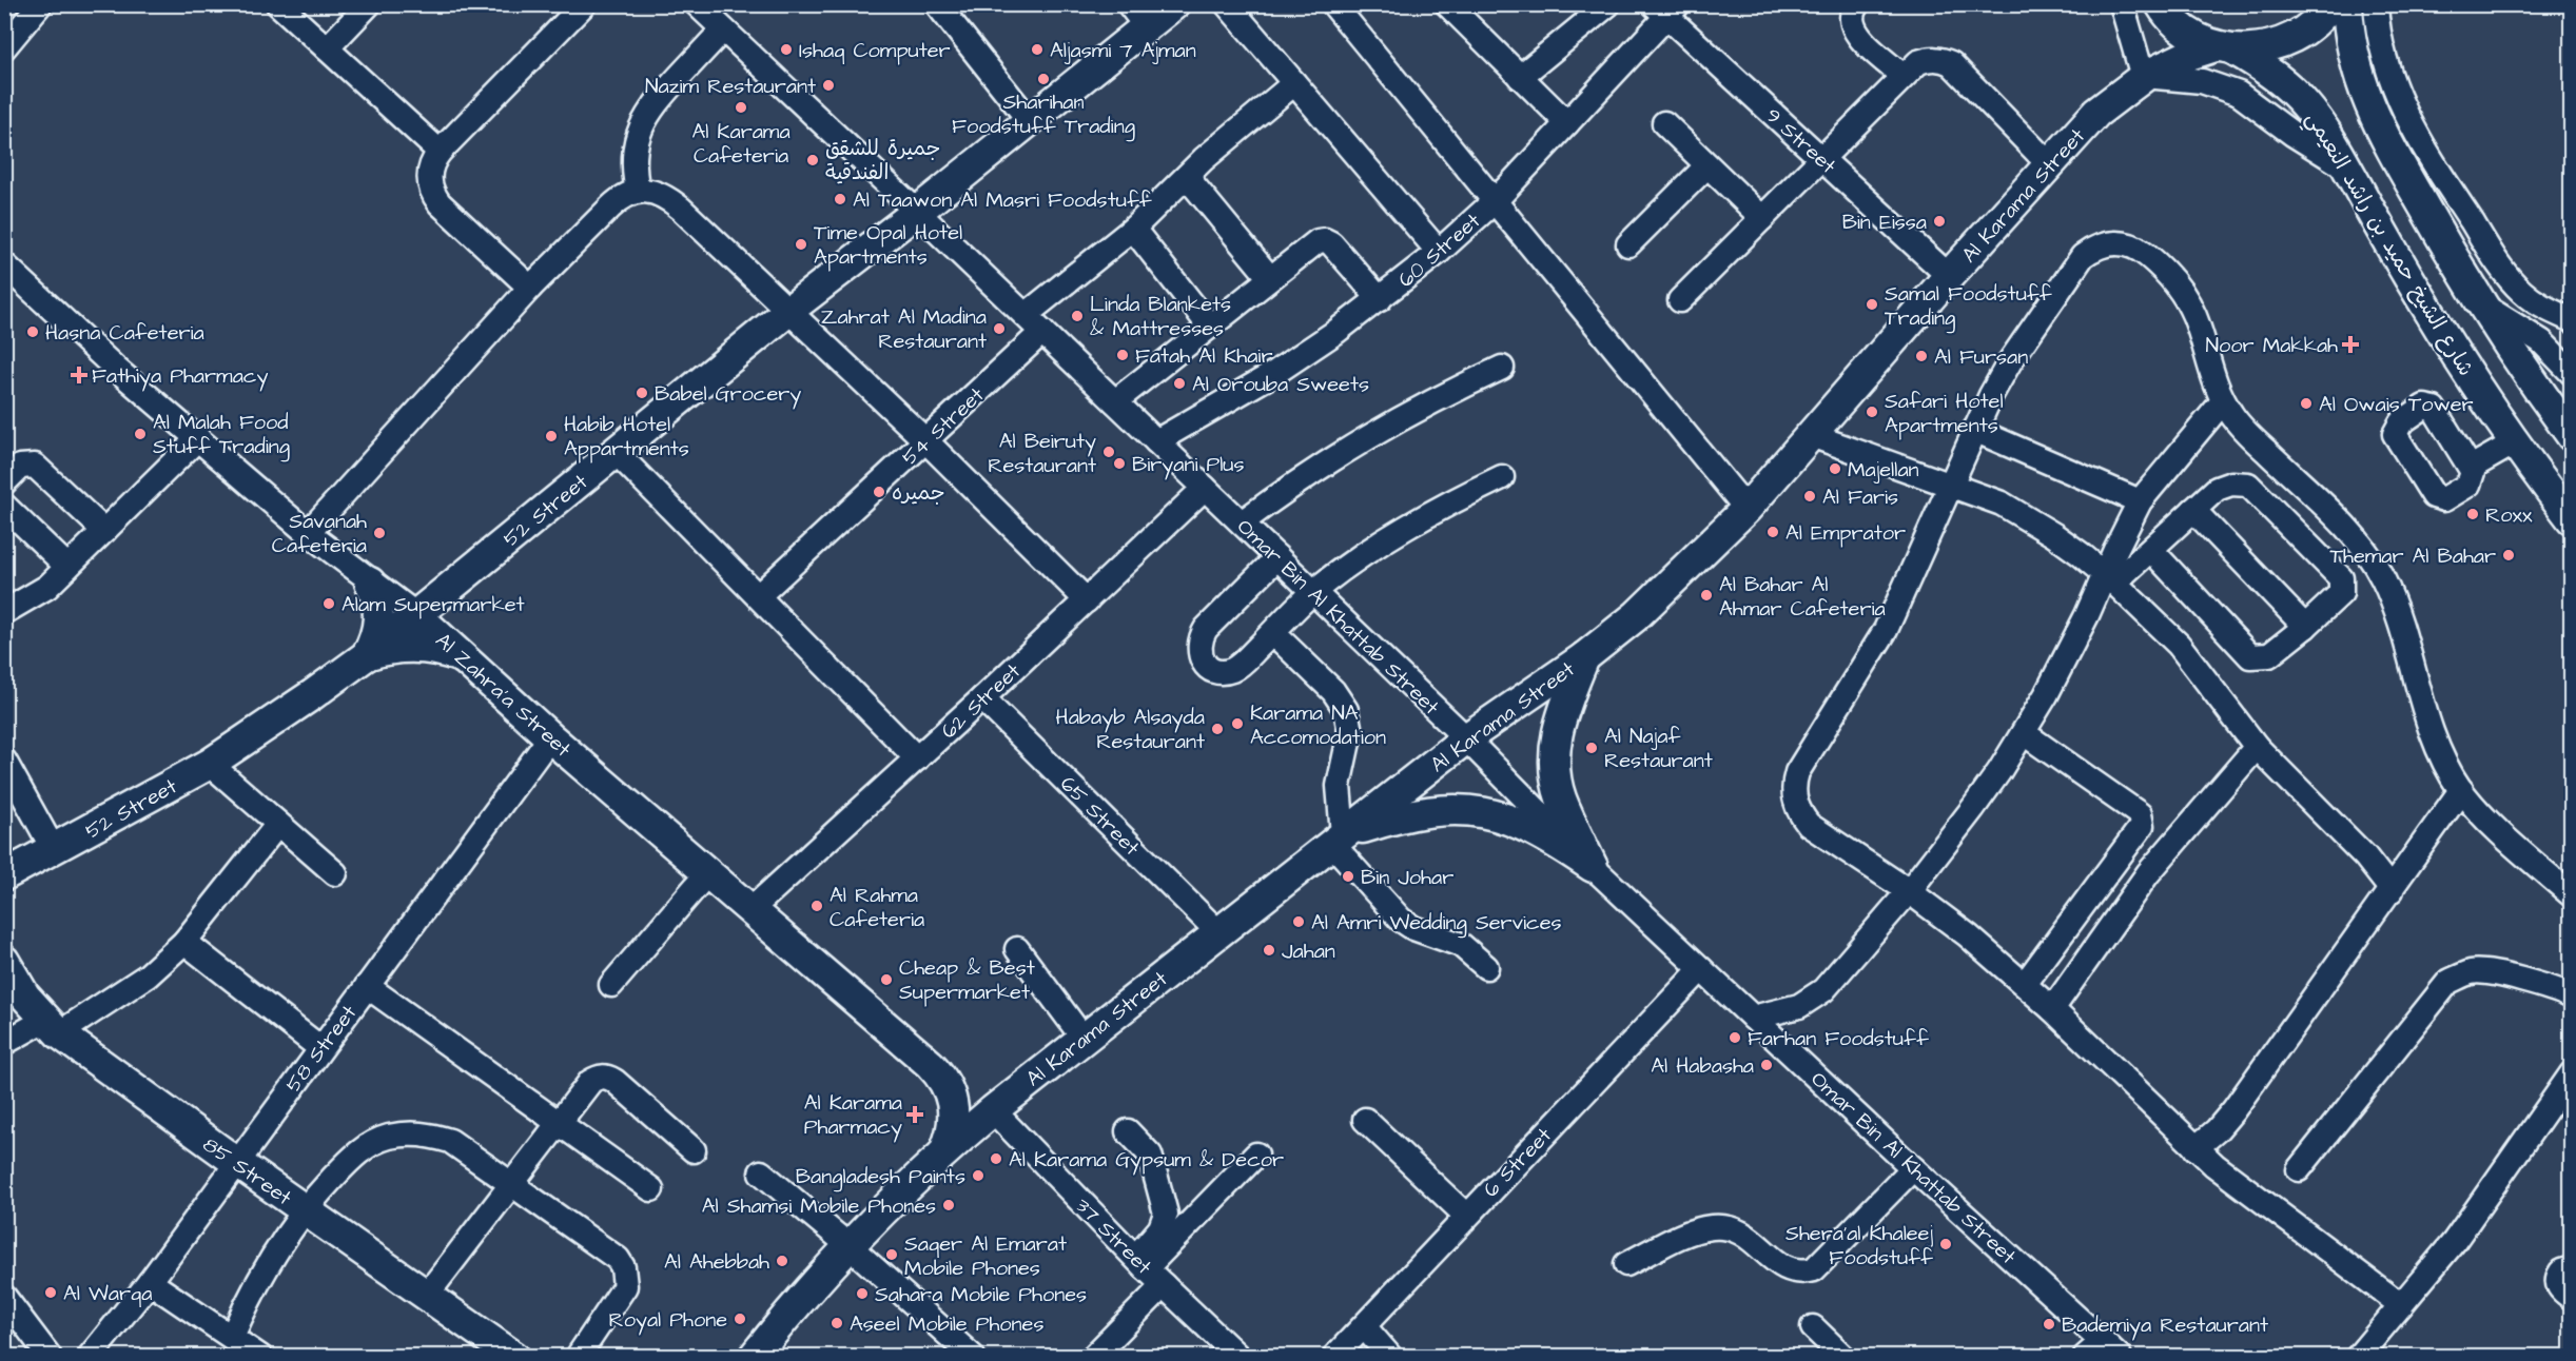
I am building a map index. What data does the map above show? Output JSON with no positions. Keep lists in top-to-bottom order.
{
  "streets": {
    "main road": [
      "Al Karama Street",
      "شارع الشيخ حميد بن راشد النعيمي",
      "52 Street",
      "Al Zahra'a Street",
      "85 Street"
    ],
    "street": [
      "9 Street",
      "60 Street",
      "54 Street",
      "Omar Bin Al Khattab Street",
      "62 Street",
      "65 Street",
      "58 Street",
      "6 Street",
      "37 Street"
    ]
  },
  "crossings": [
    ["9 Street", "Al Karama Street"],
    ["9 Street", "60 Street"],
    ["Al Karama Street", "شارع الشيخ حميد بن راشد النعيمي"],
    ["Al Karama Street", "Omar Bin Al Khattab Street"],
    ["Al Karama Street", "Al Zahra'a Street"],
    ["Al Karama Street", "65 Street"],
    ["Al Karama Street", "37 Street"],
    ["60 Street", "Omar Bin Al Khattab Street"],
    ["54 Street", "Omar Bin Al Khattab Street"],
    ["52 Street", "Omar Bin Al Khattab Street"],
    ["52 Street", "Al Zahra'a Street"],
    ["Omar Bin Al Khattab Street", "62 Street"],
    ["Omar Bin Al Khattab Street", "6 Street"],
    ["Al Zahra'a Street", "62 Street"],
    ["Al Zahra'a Street", "58 Street"],
    ["62 Street", "65 Street"],
    ["58 Street", "85 Street"]
  ],
  "places": {
    "other": [
      "Ishaq Computer",
      "Aljasmi 7 Ajman",
      "Sharihan Foodstuff Trading",
      "Nazim Restaurant",
      "Al Karama Cafeteria",
      "جميرة للشقق الفندقية",
      "Al Taawon Al Masri Foodstuff",
      "Bin Eissa",
      "Time Opal Hotel Apartments",
      "Samal Foodstuff Trading",
      "Linda Blankets & Mattresses",
      "Zahrat Al Madina Restaurant",
      "Hasna Cafeteria",
      "Fatah Al Khair",
      "Al Fursan",
      "Al Orouba Sweets",
      "Babel Grocery",
      "Al Owais Tower",
      "Safari Hotel Apartments",
      "Al Malah Food Stuff Trading",
      "Habib Hotel Appartments",
      "Al Beiruty Restaurant",
      "Biryani Plus",
      "Majellan",
      "جميره",
      "Al Faris",
      "Roxx",
      "Al Emprator",
      "Savanah Cafeteria",
      "Themar Al Bahar",
      "Al Bahar Al Ahmar Cafeteria",
      "Alam Supermarket",
      "Karama NA Accomodation",
      "Habayb Alsayda Restaurant",
      "Al Najaf Restaurant",
      "Bin Johar",
      "Al Rahma Cafeteria",
      "Al Amri Wedding Services",
      "Jahan",
      "Cheap & Best Supermarket",
      "Farhan Foodstuff",
      "Al Habasha",
      "Al Karama Gypsum & Decor",
      "Bangladesh Paints",
      "Al Shamsi Mobile Phones",
      "Shera'al Khaleej Foodstuff",
      "Saqer Al Emarat Mobile Phones",
      "Al Ahebbah",
      "Al Warqa",
      "Sahara Mobile Phones",
      "Royal Phone",
      "Aseel Mobile Phones",
      "Bademiya Restaurant"
    ],
    "health": ["Noor Makkah", "Fathiya Pharmacy", "Al Karama Pharmacy"]
  }
}
